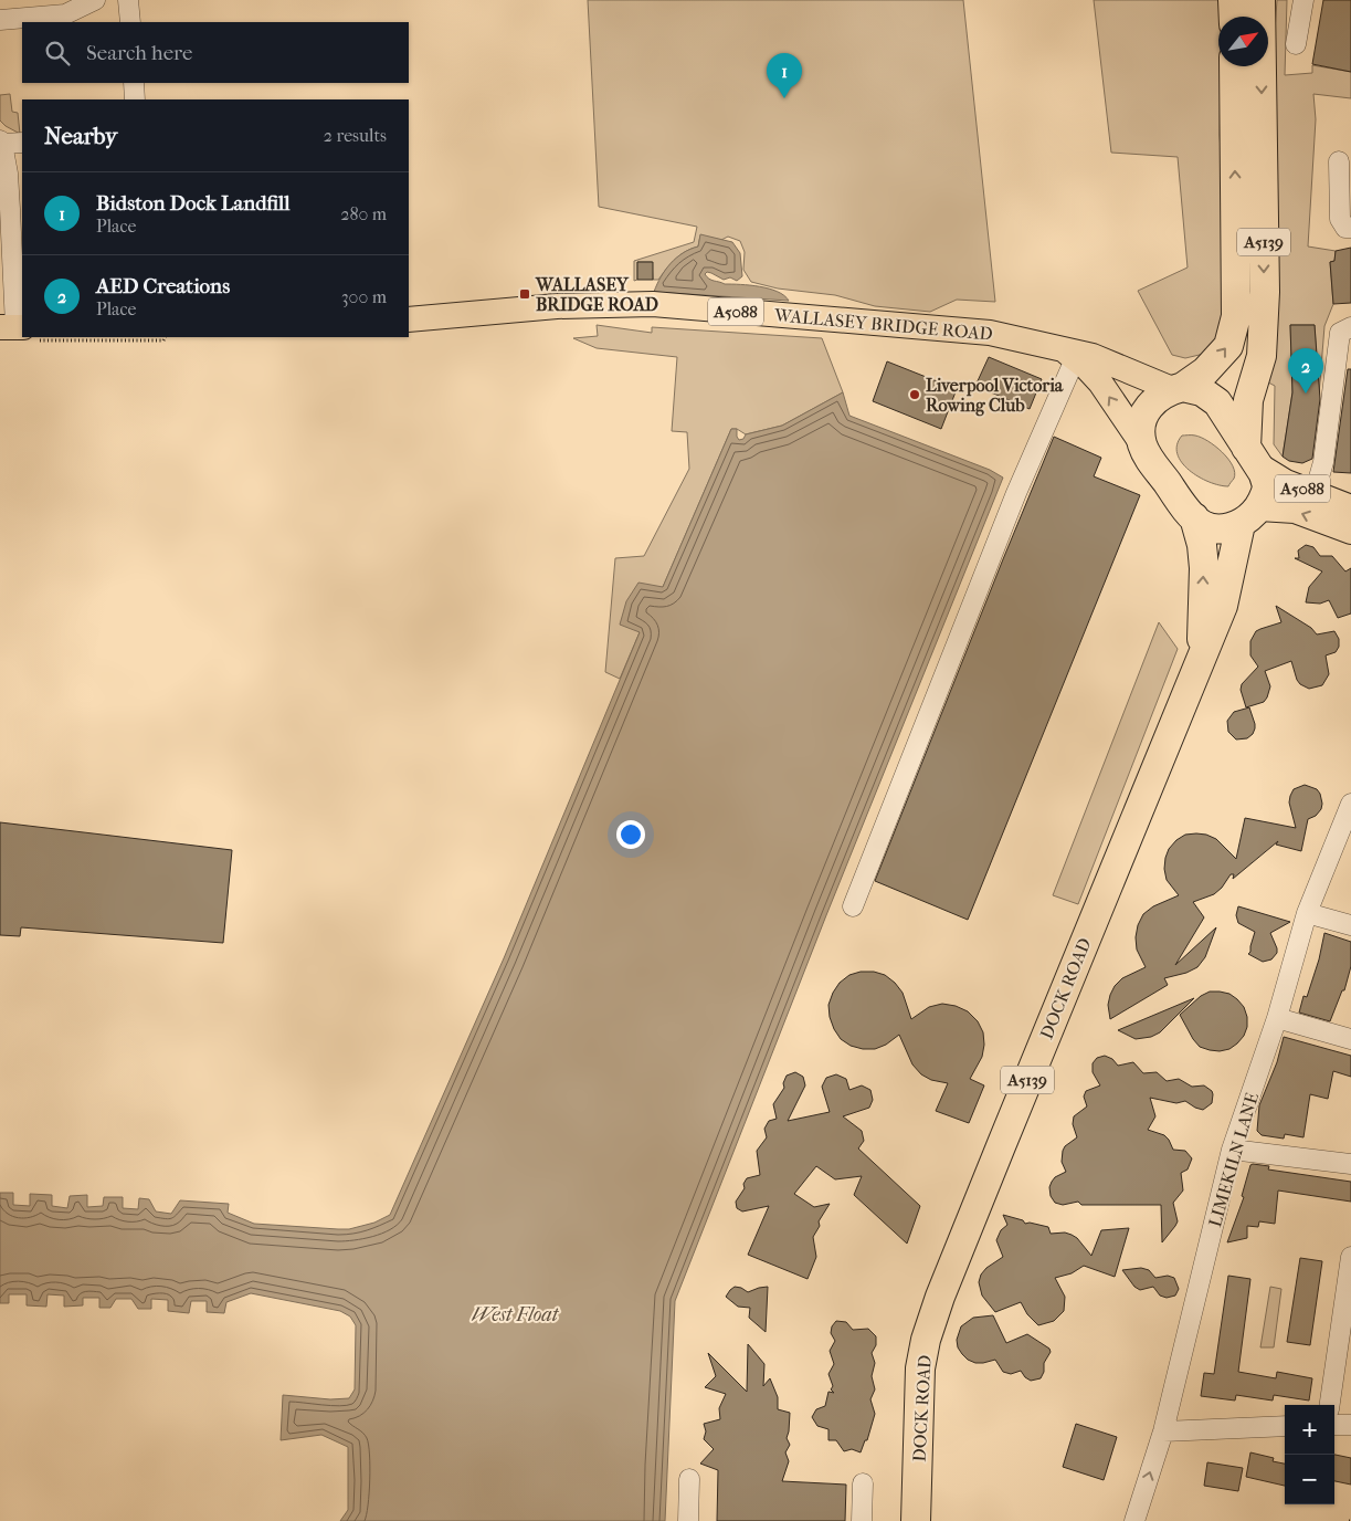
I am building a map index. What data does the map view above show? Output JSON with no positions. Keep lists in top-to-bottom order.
{
  "streets": {
    "highway": ["A5139", "DOCK ROAD"],
    "main road": ["A5088", "WALLASEY BRIDGE ROAD"],
    "street": ["LIMEKILN LANE"]
  },
  "crossings": [
    ["A5139", "A5088"],
    ["A5139", "DOCK ROAD"],
    ["A5088", "WALLASEY BRIDGE ROAD"],
    ["A5088", "DOCK ROAD"]
  ],
  "water": ["West Float"],
  "places": {
    "transit": ["WALLASEY BRIDGE ROAD"],
    "other": ["Liverpool Victoria Rowing Club"]
  },
  "north": "top right",
  "page": {
    "search": "Search here",
    "pins": ["1", "2"],
    "heading": ["Nearby", "2 results"],
    "list": [
      {
        "mark": "1",
        "name": "Bidston Dock Landfill",
        "note": "Place",
        "value": "280 m"
      },
      {
        "mark": "2",
        "name": "AED Creations",
        "note": "Place",
        "value": "300 m"
      }
    ],
    "map_buttons": ["+", "−"]
  }
}
